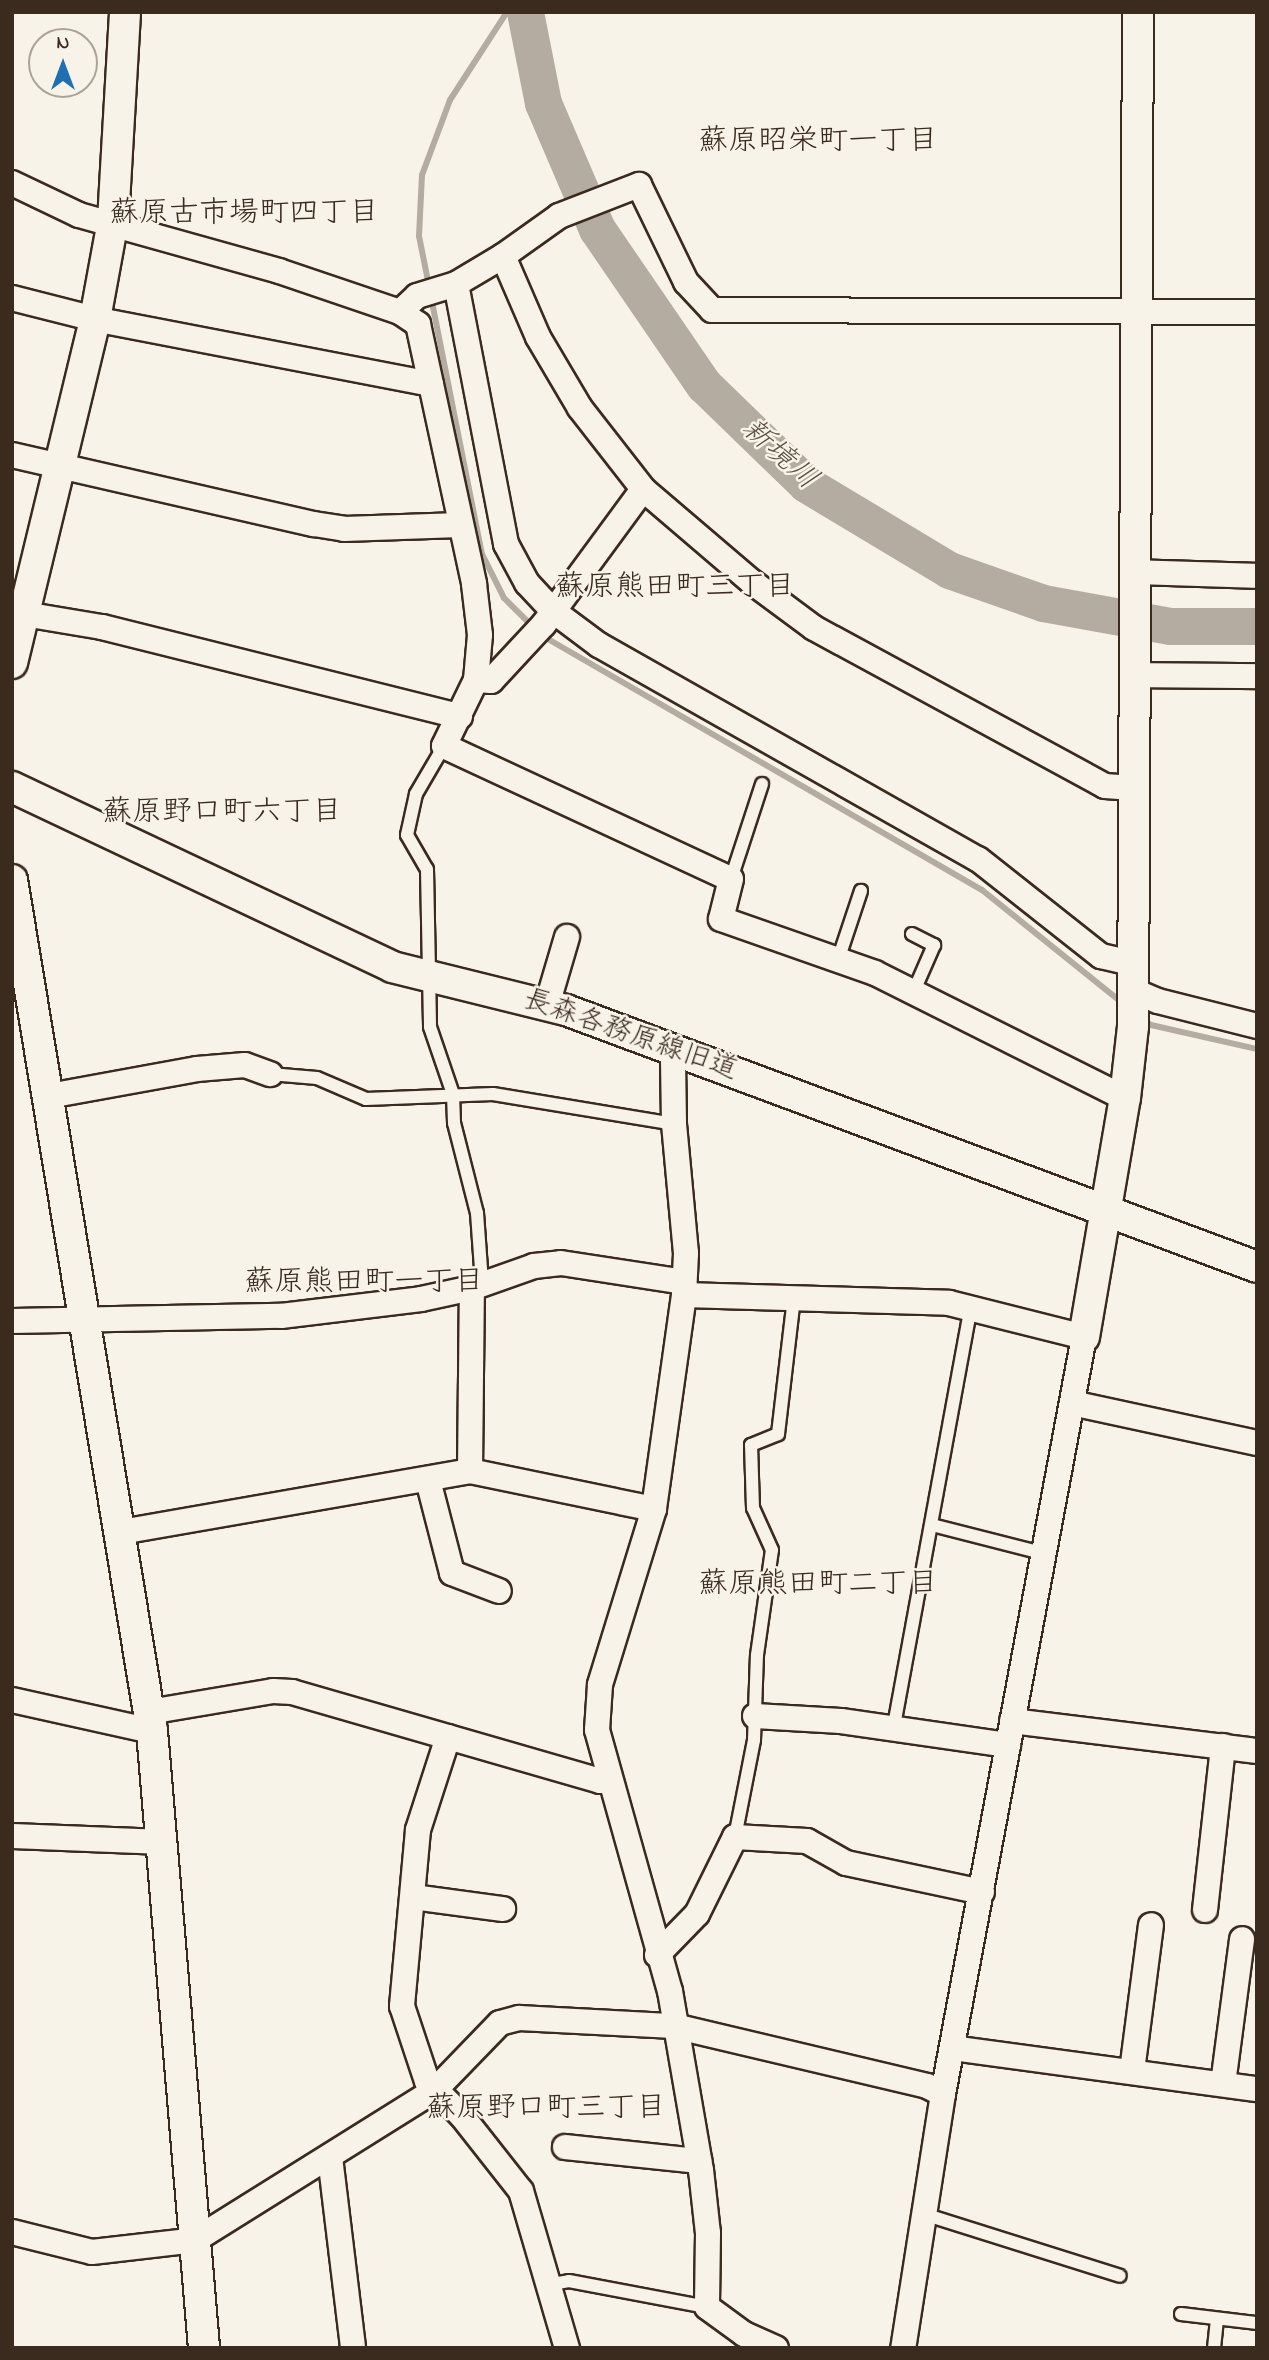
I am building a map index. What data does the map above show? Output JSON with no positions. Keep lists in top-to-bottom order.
{
  "streets": {
    "street": ["長森各務原線旧道"]
  },
  "districts": [
    "蘇原昭栄町一丁目",
    "蘇原古市場町四丁目",
    "蘇原熊田町三丁目",
    "蘇原野口町六丁目",
    "蘇原熊田町一丁目",
    "蘇原熊田町二丁目",
    "蘇原野口町三丁目"
  ],
  "water": ["新境川"],
  "north": "top"
}
